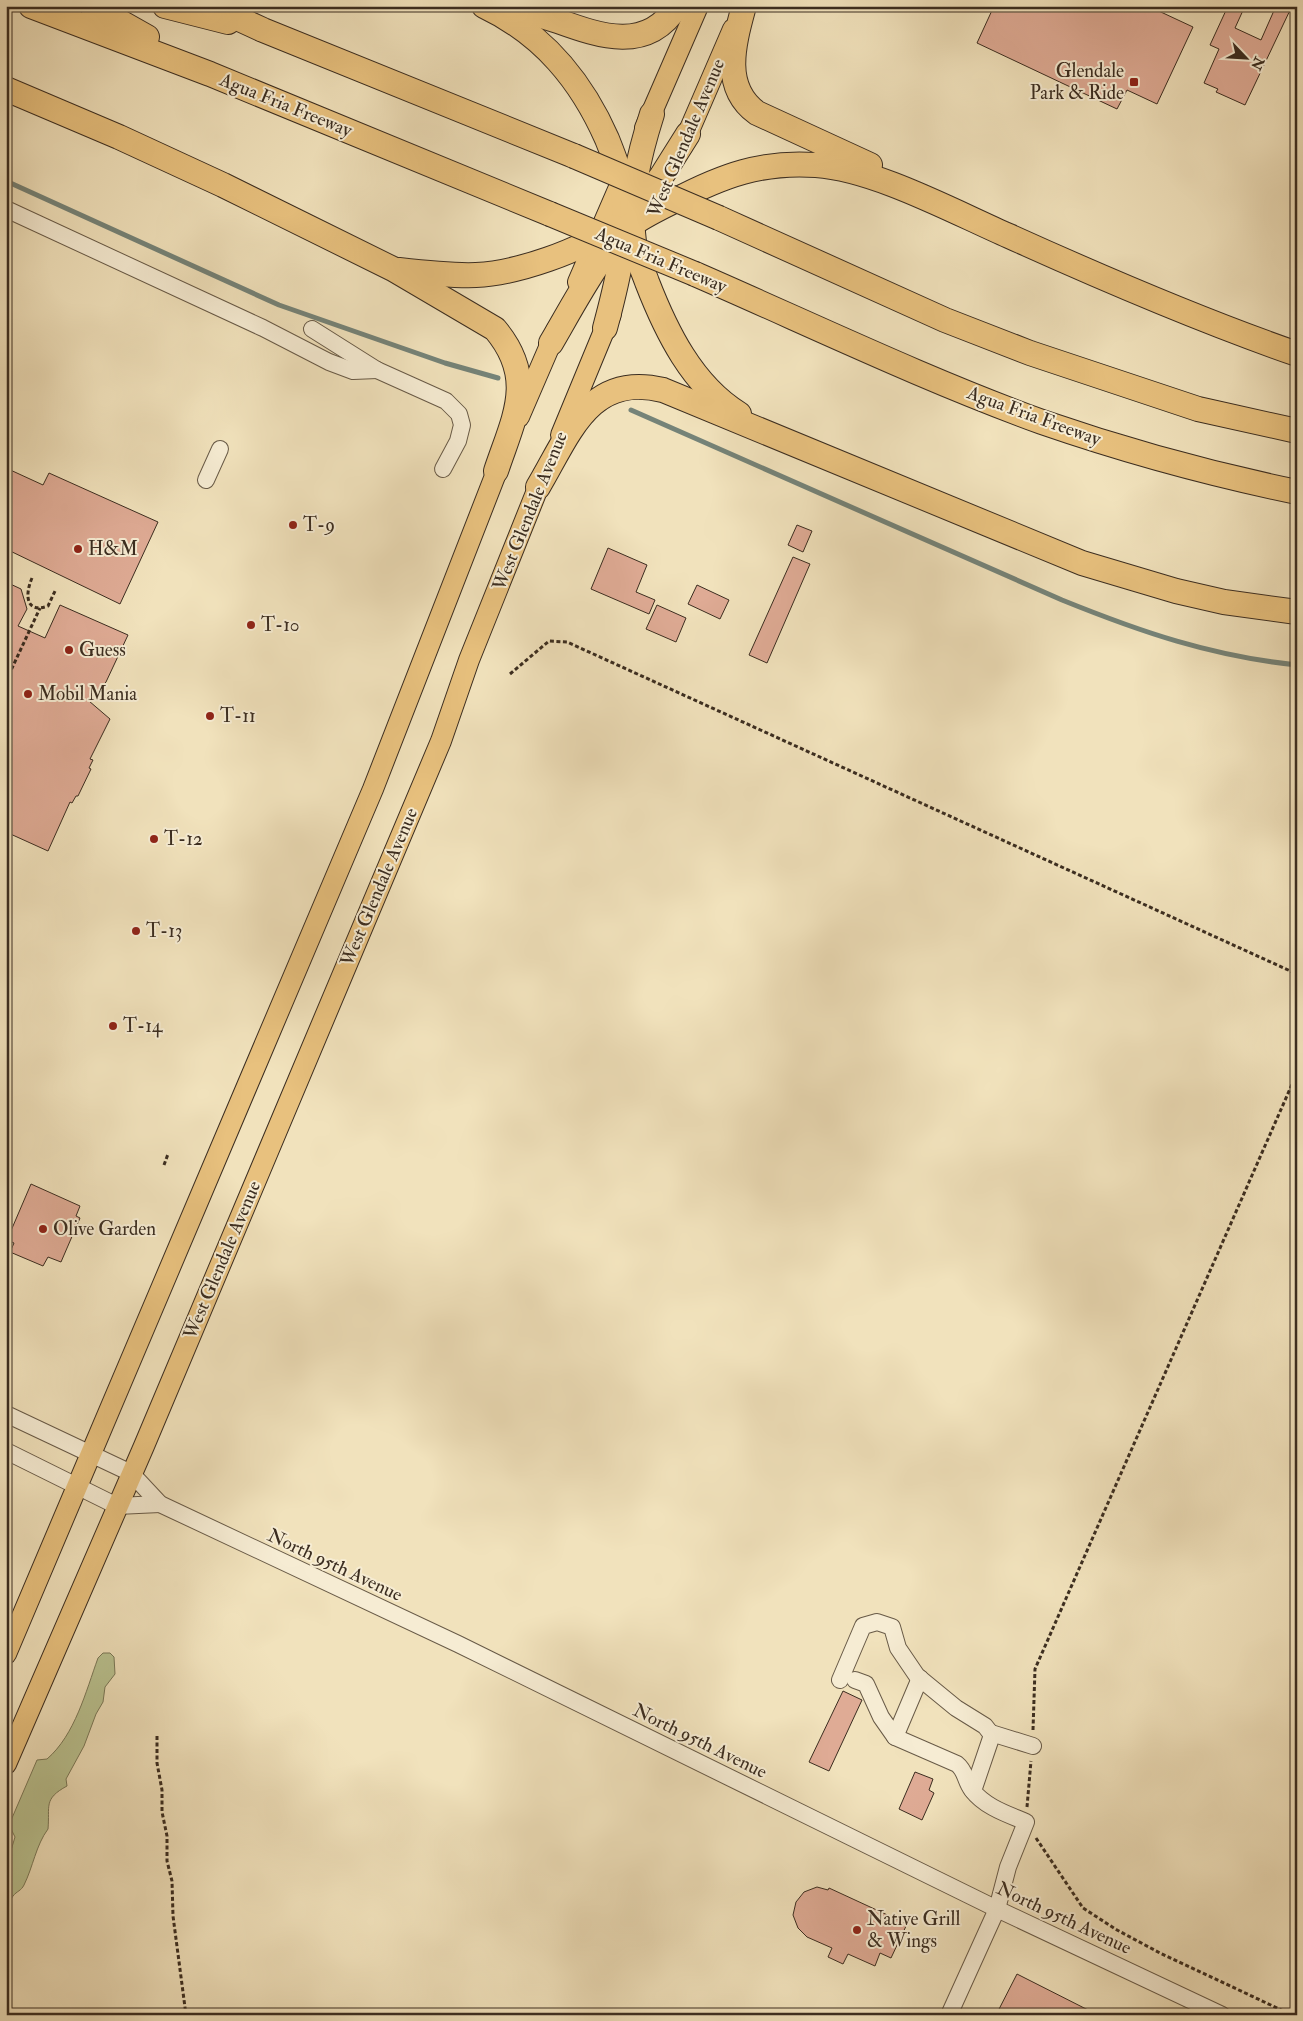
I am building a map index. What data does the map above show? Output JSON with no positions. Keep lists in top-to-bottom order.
{
  "streets": {
    "highway": ["Agua Fria Freeway"],
    "main road": ["West Glendale Avenue"],
    "street": ["North 95th Avenue"]
  },
  "crossings": [
    ["West Glendale Avenue", "North 95th Avenue"]
  ],
  "places": {
    "transit": ["Glendale Park & Ride"],
    "other": [
      "T-9",
      "H&M",
      "T-10",
      "Guess",
      "Mobil Mania",
      "T-11",
      "T-12",
      "T-13",
      "T-14",
      "Olive Garden",
      "Native Grill & Wings"
    ]
  },
  "north": "bottom right"
}
